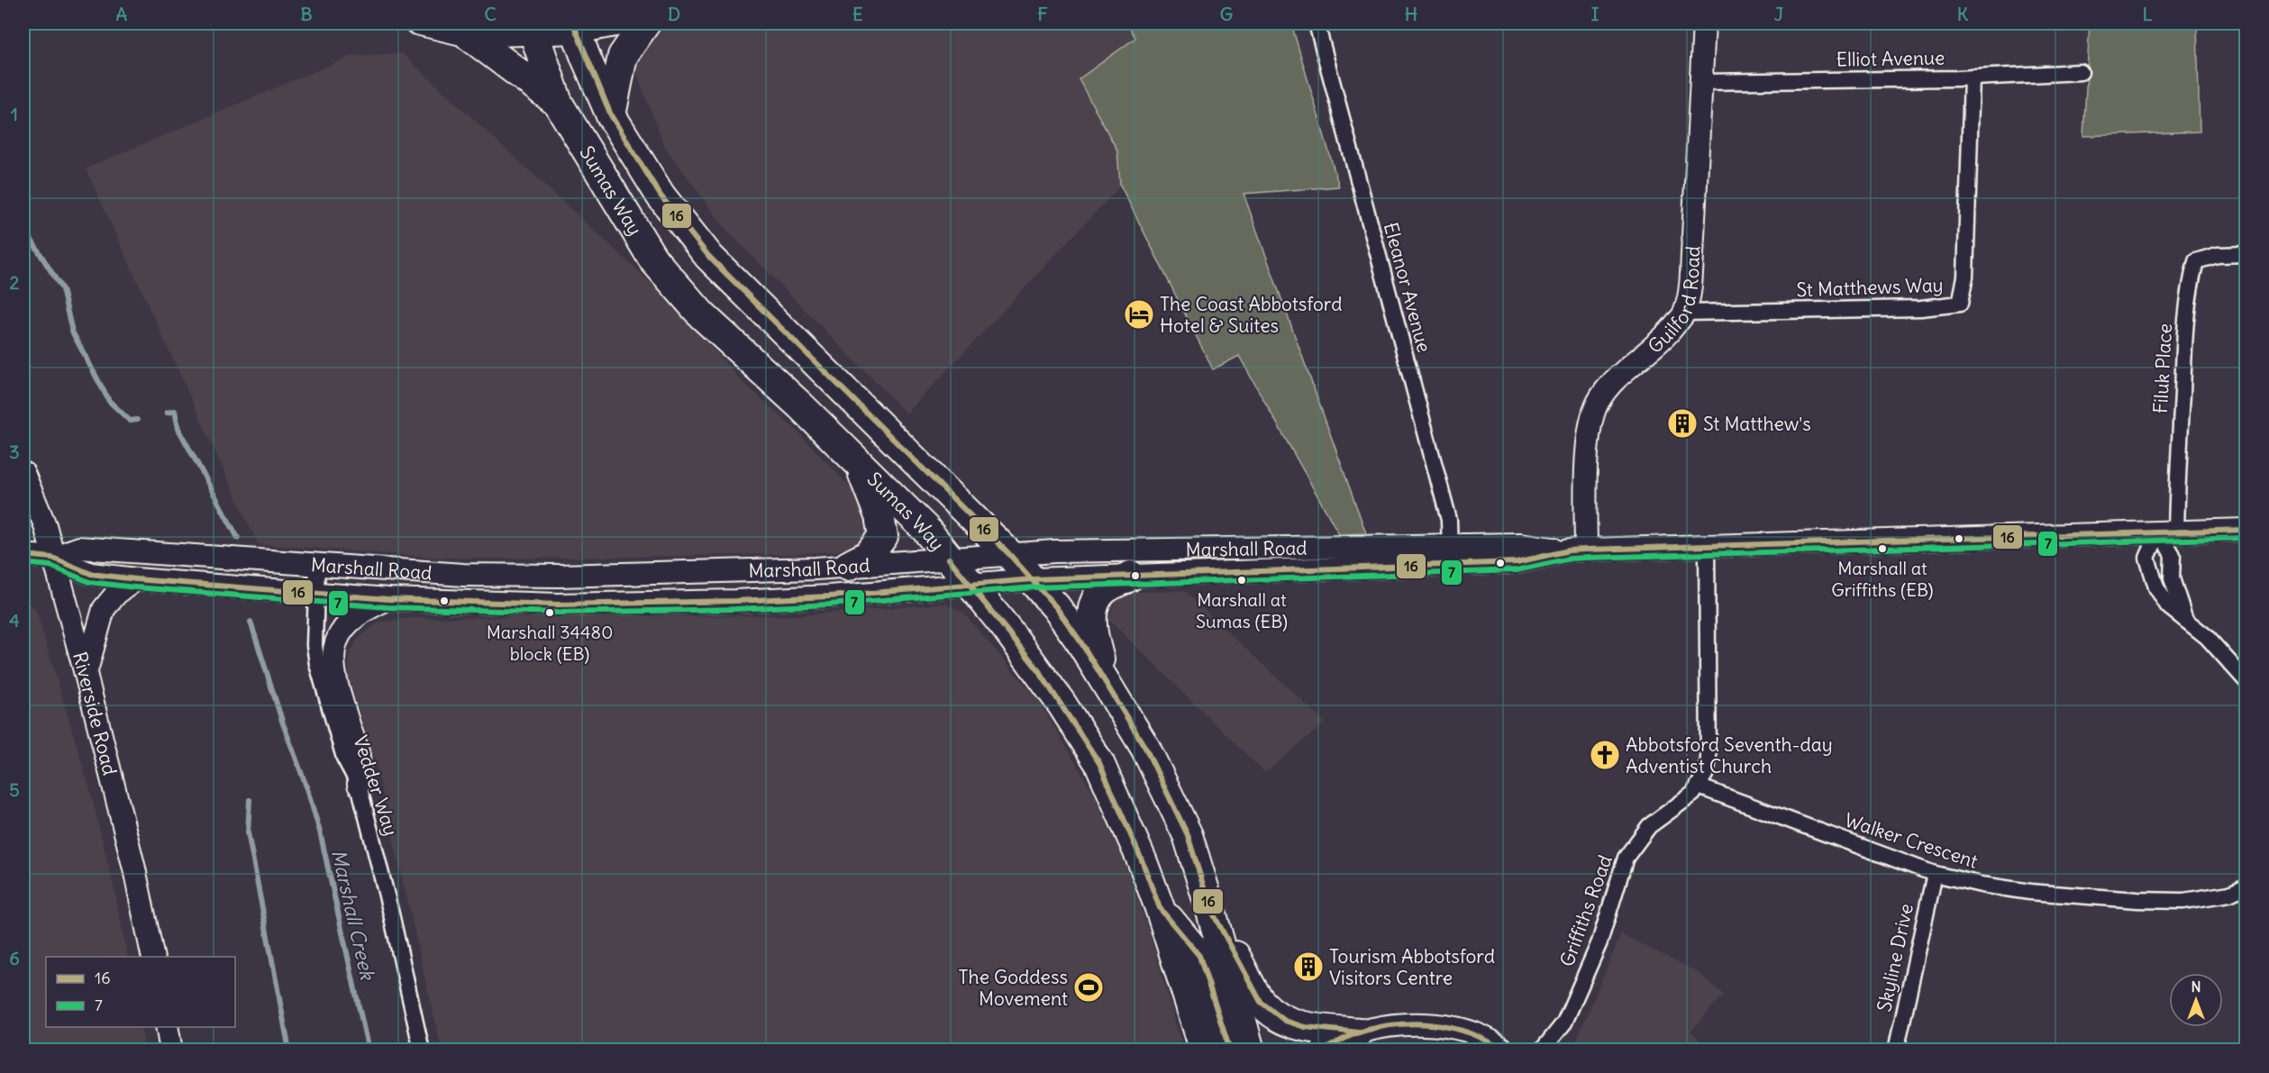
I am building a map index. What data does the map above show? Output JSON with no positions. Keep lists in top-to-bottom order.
{
  "streets": {
    "highway": ["Sumas Way"],
    "main road": ["Guilford Road", "Marshall Road", "Riverside Road"],
    "street": [
      "Elliot Avenue",
      "Eleanor Avenue",
      "St Matthews Way",
      "Filuk Place",
      "Vedder Way",
      "Walker Crescent",
      "Griffiths Road",
      "Skyline Drive"
    ]
  },
  "crossings": [
    ["Elliot Avenue", "St Matthews Way"],
    ["Elliot Avenue", "Guilford Road"],
    ["Sumas Way", "Marshall Road"],
    ["Eleanor Avenue", "Marshall Road"],
    ["St Matthews Way", "Guilford Road"],
    ["Guilford Road", "Marshall Road"],
    ["Filuk Place", "Marshall Road"],
    ["Marshall Road", "Riverside Road"],
    ["Marshall Road", "Vedder Way"],
    ["Marshall Road", "Griffiths Road"],
    ["Walker Crescent", "Griffiths Road"],
    ["Walker Crescent", "Skyline Drive"]
  ],
  "water": ["Marshall Creek"],
  "places": {
    "hotel": ["The Coast Abbotsford Hotel & Suites"],
    "building": ["St Matthew's", "Tourism Abbotsford Visitors Centre"],
    "other": ["Marshall at Griffiths (EB)", "Marshall at Sumas (EB)", "Marshall 34480 block (EB)"],
    "church": ["Abbotsford Seventh-day Adventist Church"],
    "sports": ["The Goddess Movement"]
  },
  "lines": ["transit line 16", "transit line 7"],
  "legend": ["16", "7"],
  "north": "top",
  "grid": {
    "columns": [
      "A",
      "B",
      "C",
      "D",
      "E",
      "F",
      "G",
      "H",
      "I",
      "J",
      "K",
      "L"
    ],
    "rows": [
      "1",
      "2",
      "3",
      "4",
      "5",
      "6"
    ]
  }
}
